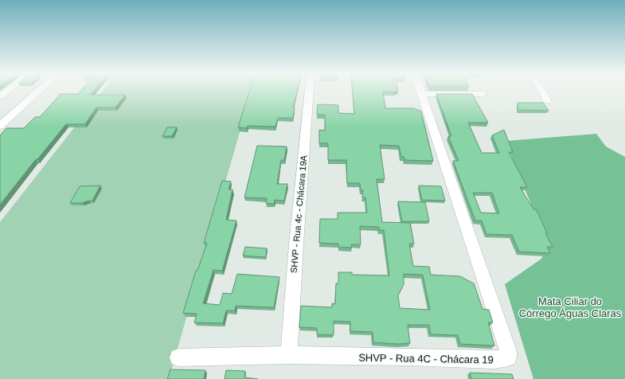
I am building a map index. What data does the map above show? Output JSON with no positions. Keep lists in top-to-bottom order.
{
  "streets": {
    "street": ["SHVP - Rua 4c - Chácara 19A", "SHVP - Rua 4C - Chácara 19"]
  },
  "crossings": [
    ["SHVP - Rua 4c - Chácara 19A", "SHVP - Rua 4C - Chácara 19"]
  ],
  "parks": ["Mata Ciliar do Córrego Águas Claras"]
}
